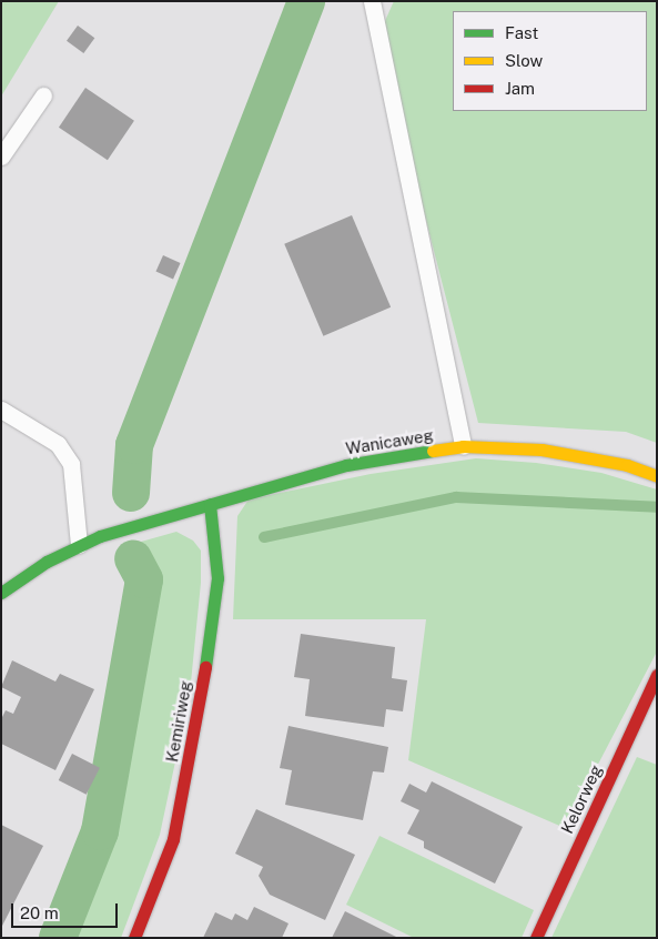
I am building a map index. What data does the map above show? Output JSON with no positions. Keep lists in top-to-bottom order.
{
  "streets": {
    "street": ["Wanicaweg", "Kemiriweg", "Kelorweg"]
  },
  "crossings": [
    ["Wanicaweg", "Kemiriweg"]
  ],
  "legend": ["Fast", "Slow", "Jam"],
  "scale_bar": "20 m"
}
